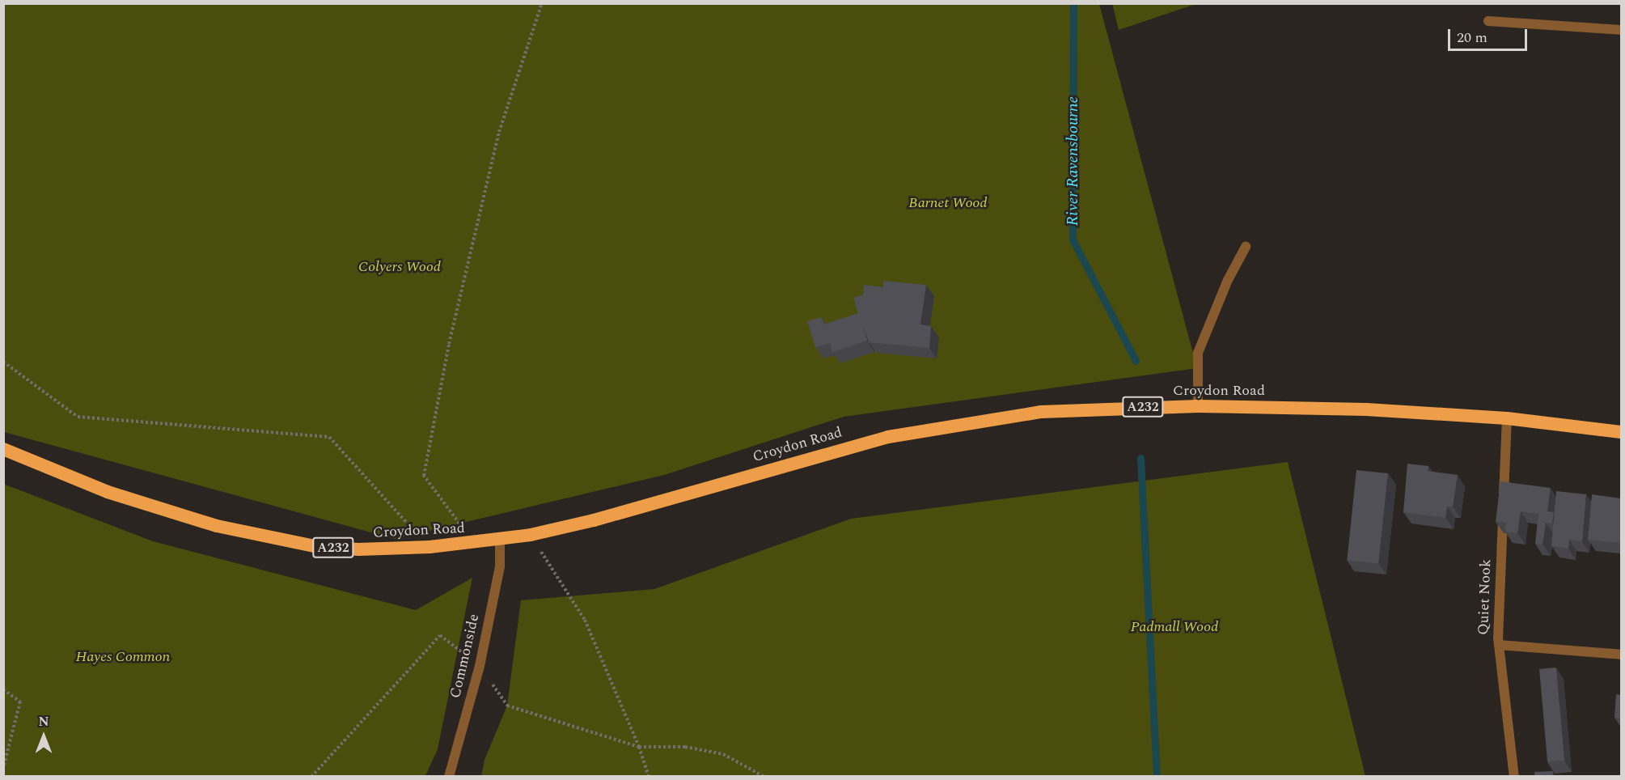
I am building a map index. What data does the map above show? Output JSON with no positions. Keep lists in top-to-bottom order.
{
  "streets": {
    "highway": ["Croydon Road", "A232"],
    "street": ["Quiet Nook", "Commonside"]
  },
  "crossings": [
    ["Croydon Road", "Quiet Nook"],
    ["Croydon Road", "Commonside"]
  ],
  "water": ["River Ravensbourne"],
  "parks": [
    "Barnet Wood",
    "Colyers Wood",
    "Padmall Wood",
    "Hayes Common"
  ],
  "scale_bar": "20 m",
  "north": "top"
}
